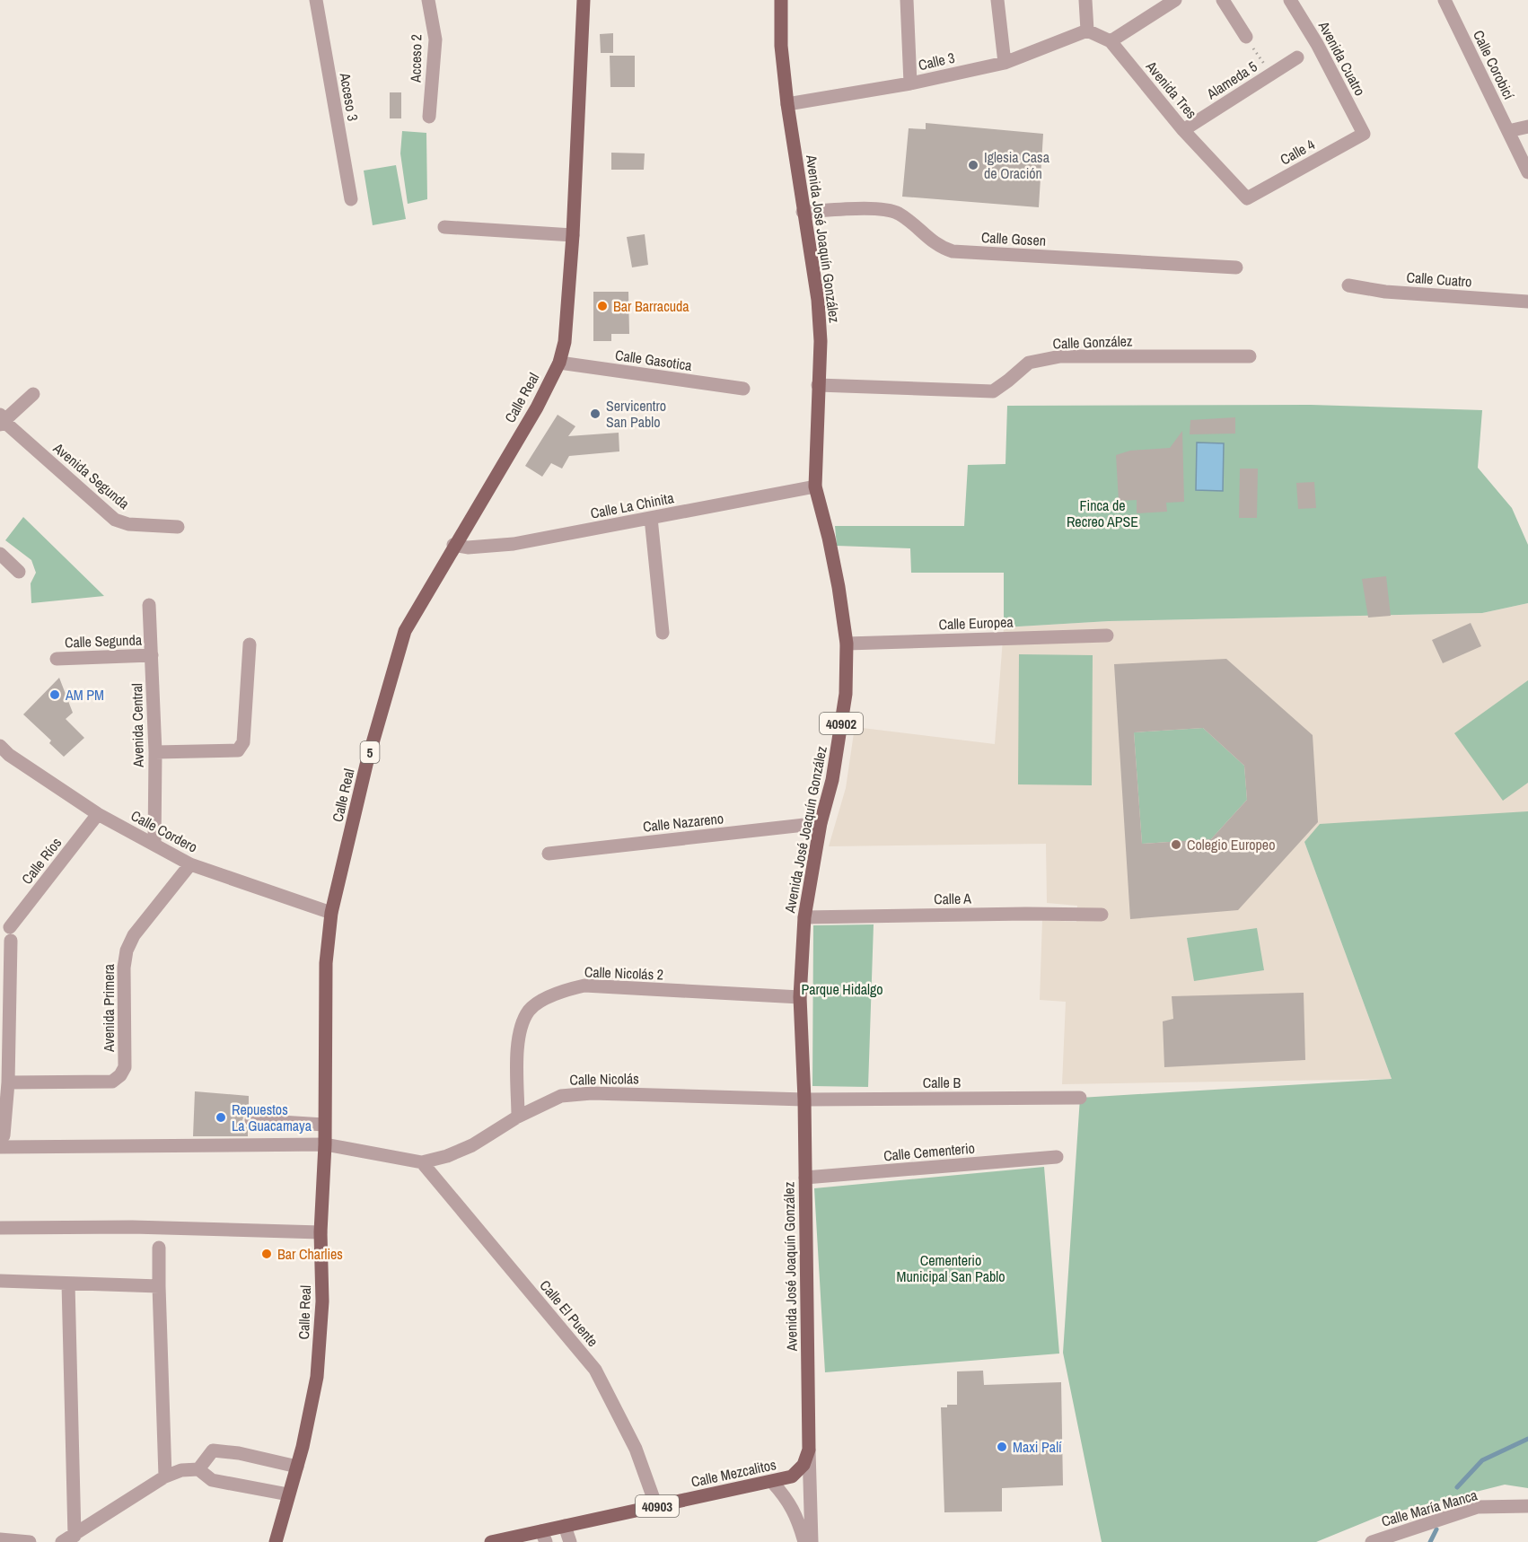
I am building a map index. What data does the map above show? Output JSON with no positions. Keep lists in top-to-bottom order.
{
  "streets": {
    "main road": [
      "Avenida José Joaquín González",
      "Calle Real",
      "40902",
      "5",
      "Calle Mezcalitos",
      "40903"
    ],
    "street": [
      "Acceso 2",
      "Avenida Cuatro",
      "Calle 3",
      "Calle Corobicí",
      "Alameda 5",
      "Avenida Tres",
      "Acceso 3",
      "Calle 4",
      "Calle Gosen",
      "Calle Cuatro",
      "Calle González",
      "Calle Gasotica",
      "Avenida Segunda",
      "Calle La Chinita",
      "Calle Europea",
      "Calle Segunda",
      "Avenida Central",
      "Calle Nazareno",
      "Calle Cordero",
      "Calle Ríos",
      "Calle A",
      "Calle Nicolás 2",
      "Avenida Primera",
      "Calle Nicolás",
      "Calle B",
      "Calle Cementerio",
      "Calle El Puente",
      "Calle María Manca"
    ]
  },
  "crossings": [
    ["Avenida Cuatro", "Calle 4"],
    ["Calle 3", "Avenida Tres"],
    ["Calle 3", "Avenida José Joaquín González"],
    ["Alameda 5", "Avenida Tres"],
    ["Avenida Tres", "Calle 4"],
    ["Avenida José Joaquín González", "Calle Gosen"],
    ["Avenida José Joaquín González", "Calle González"],
    ["Avenida José Joaquín González", "Calle La Chinita"],
    ["Avenida José Joaquín González", "Calle Europea"],
    ["Avenida José Joaquín González", "Calle Nazareno"],
    ["Avenida José Joaquín González", "Calle A"],
    ["Avenida José Joaquín González", "Calle Nicolás 2"],
    ["Avenida José Joaquín González", "Calle Nicolás"],
    ["Avenida José Joaquín González", "Calle B"],
    ["Avenida José Joaquín González", "Calle Cementerio"],
    ["Avenida José Joaquín González", "Calle Mezcalitos"],
    ["Calle Gasotica", "Calle Real"],
    ["Calle Real", "Calle La Chinita"],
    ["Calle Real", "Calle Cordero"],
    ["Calle Real", "Calle Nicolás"],
    ["Calle Segunda", "Avenida Central"],
    ["Avenida Central", "Calle Cordero"],
    ["Calle Cordero", "Calle Ríos"],
    ["Calle Cordero", "Avenida Primera"],
    ["Calle Ríos", "Avenida Primera"],
    ["Calle Nicolás 2", "Calle Nicolás"],
    ["Calle Nicolás", "Calle B"],
    ["Calle Nicolás", "Calle El Puente"],
    ["Calle El Puente", "Calle Mezcalitos"]
  ],
  "parks": ["Finca de Recreo APSE", "Parque Hidalgo", "Cementerio Municipal San Pablo"],
  "places": [
    "Iglesia Casa de Oración",
    "Bar Barracuda",
    "Servicentro San Pablo",
    "AM PM",
    "Colegio Europeo",
    "Repuestos La Guacamaya",
    "Bar Charlies",
    "Maxi Palí"
  ]
}
